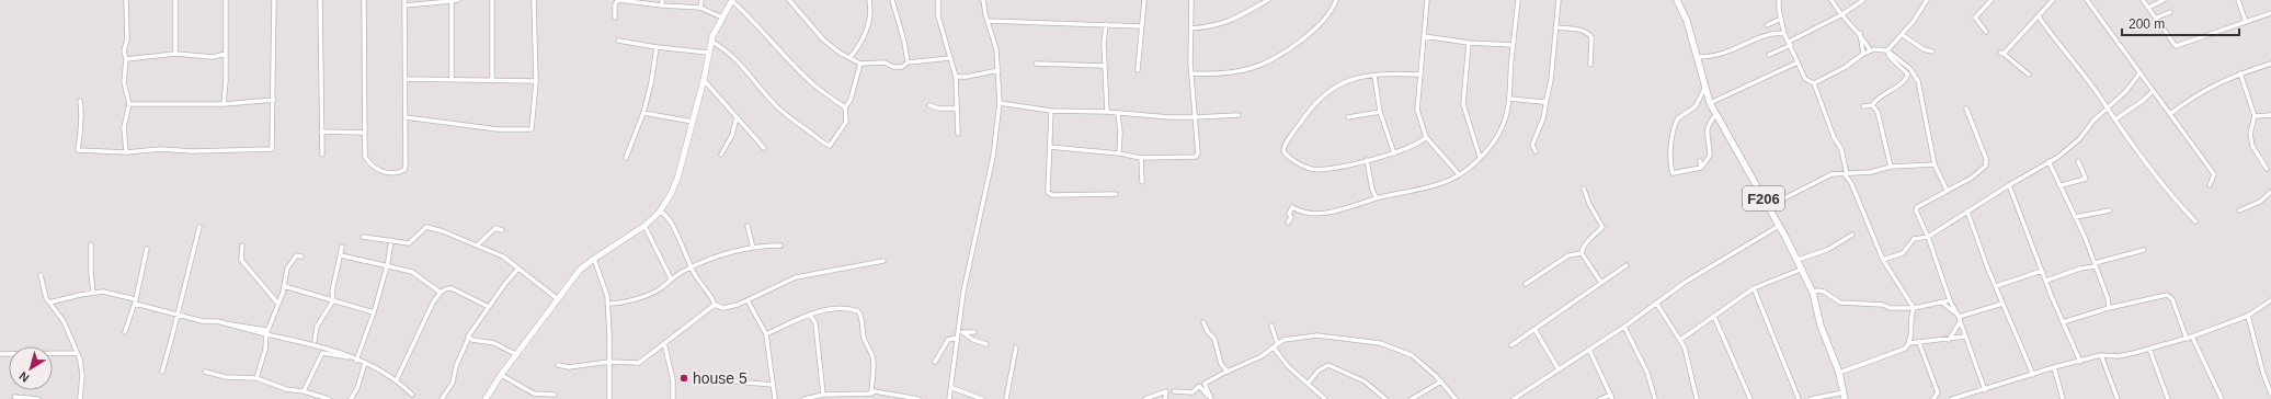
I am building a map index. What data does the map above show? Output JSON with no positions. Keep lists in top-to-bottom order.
{
  "streets": {
    "main road": ["F206"]
  },
  "places": ["house 5"],
  "scale_bar": "200 m",
  "north": "bottom left"
}
